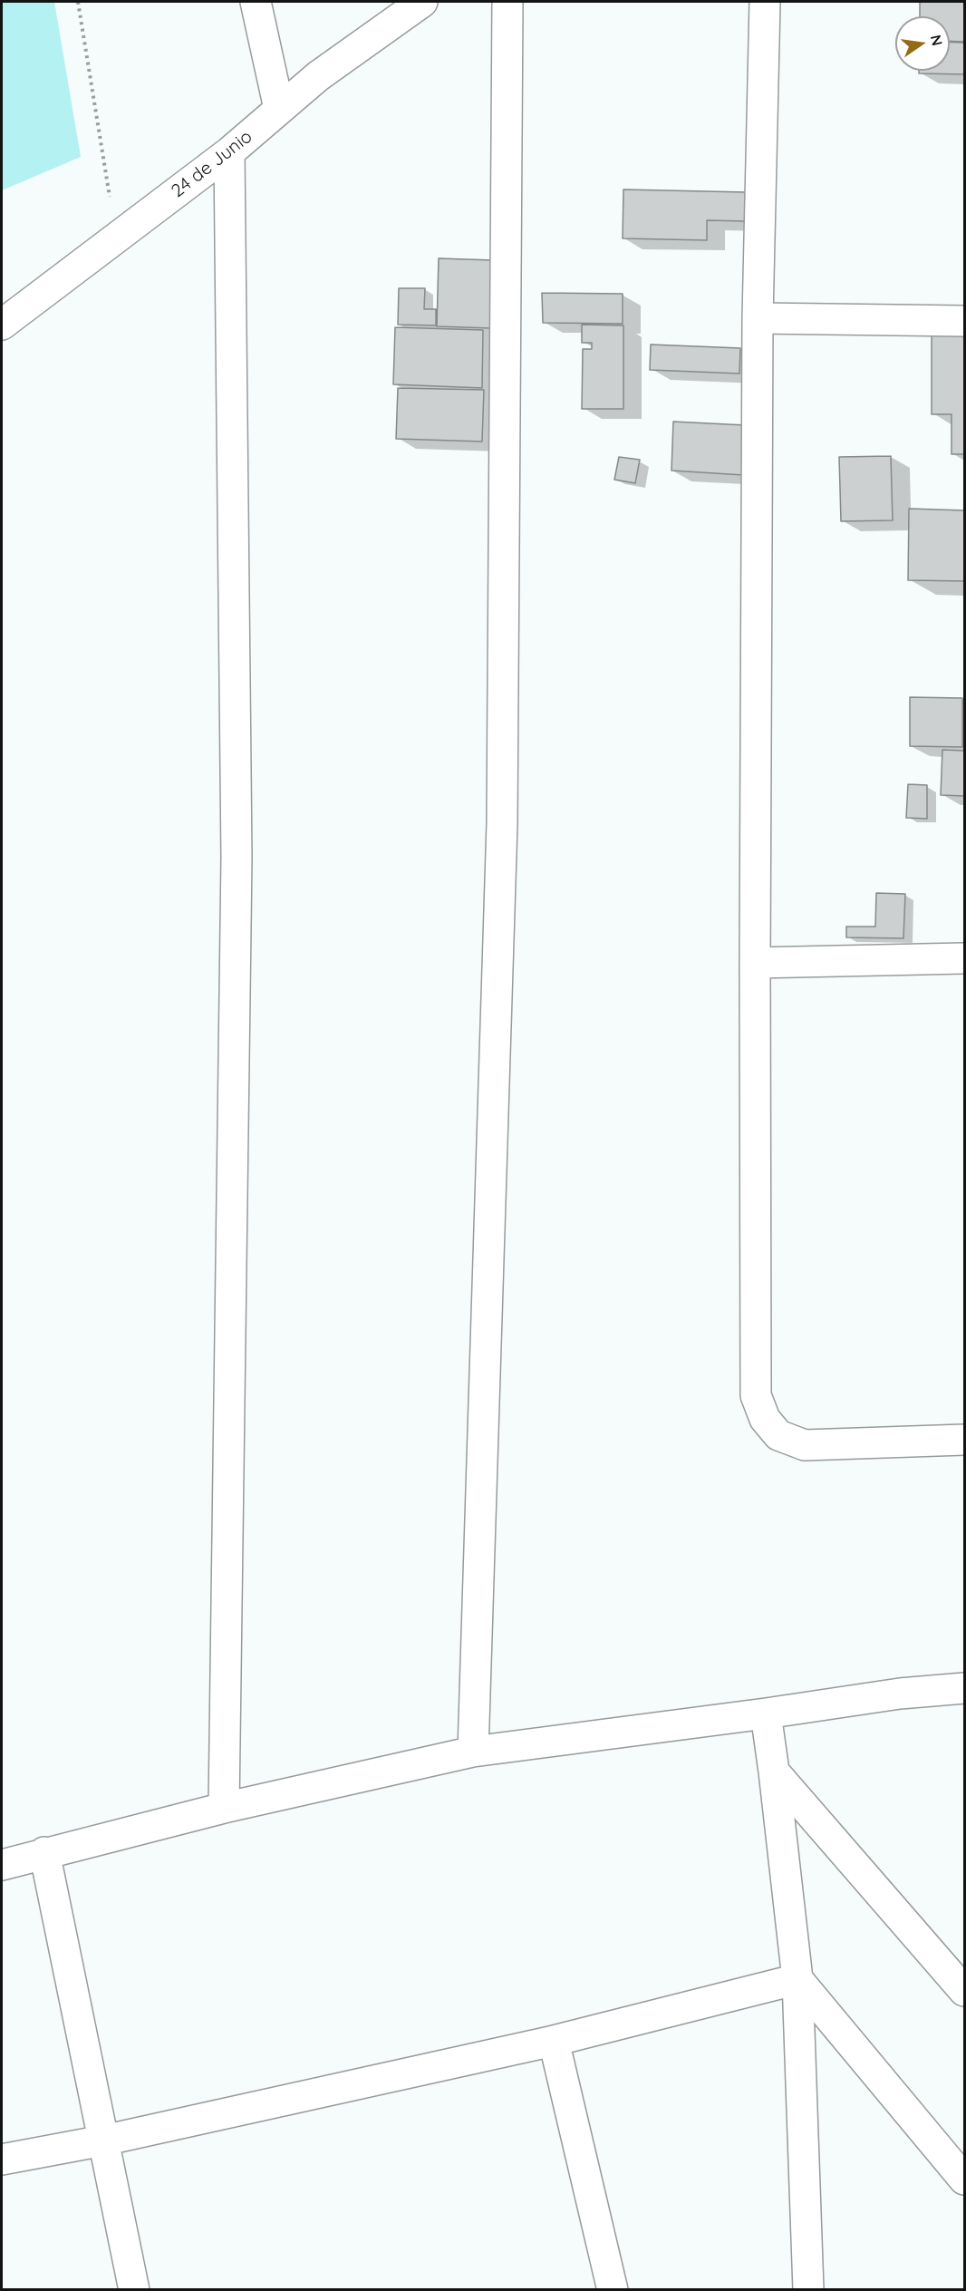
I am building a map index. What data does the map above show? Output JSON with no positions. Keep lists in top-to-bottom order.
{
  "streets": {
    "street": ["24 de Junio"]
  },
  "north": "right"
}
